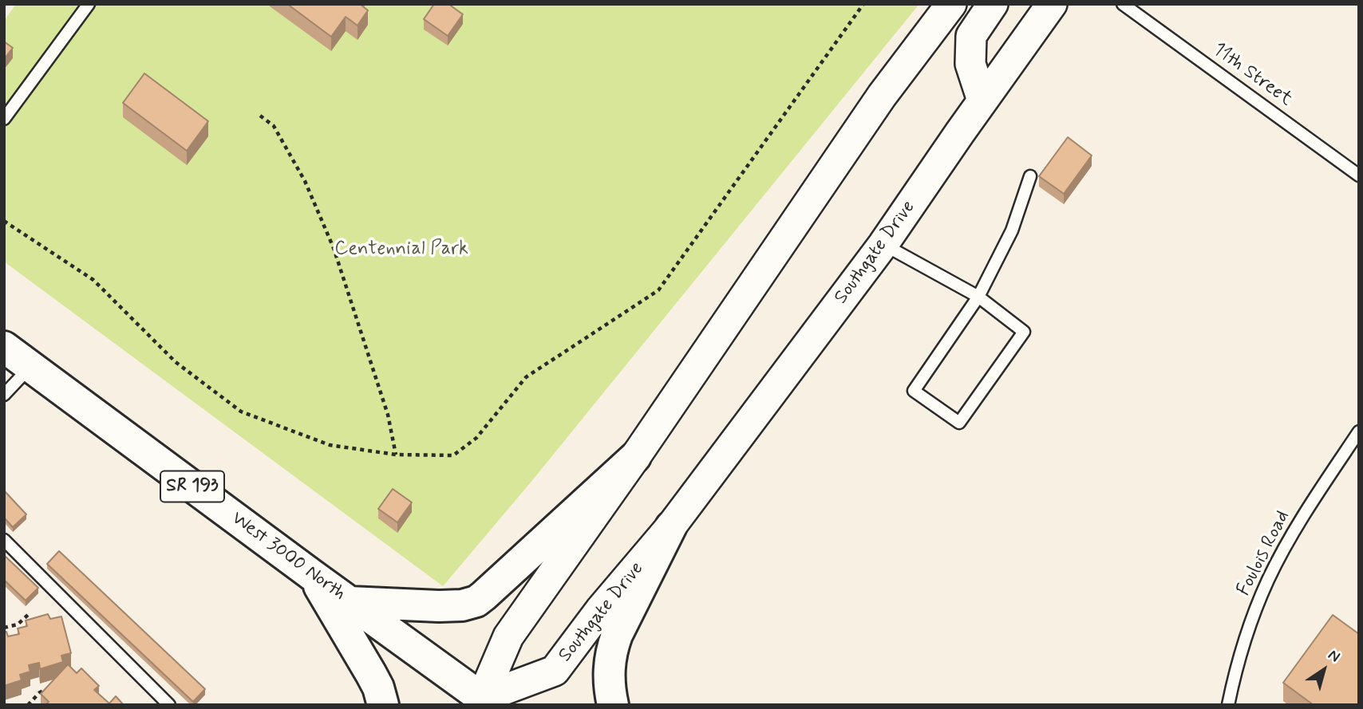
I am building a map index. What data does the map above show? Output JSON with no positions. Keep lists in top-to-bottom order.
{
  "streets": {
    "main road": ["Southgate Drive", "SR 193", "West 3000 North"],
    "lane": ["11th Street", "Foulois Road"]
  },
  "crossings": [
    ["Southgate Drive", "West 3000 North"]
  ],
  "parks": ["Centennial Park"],
  "north": "top right"
}
